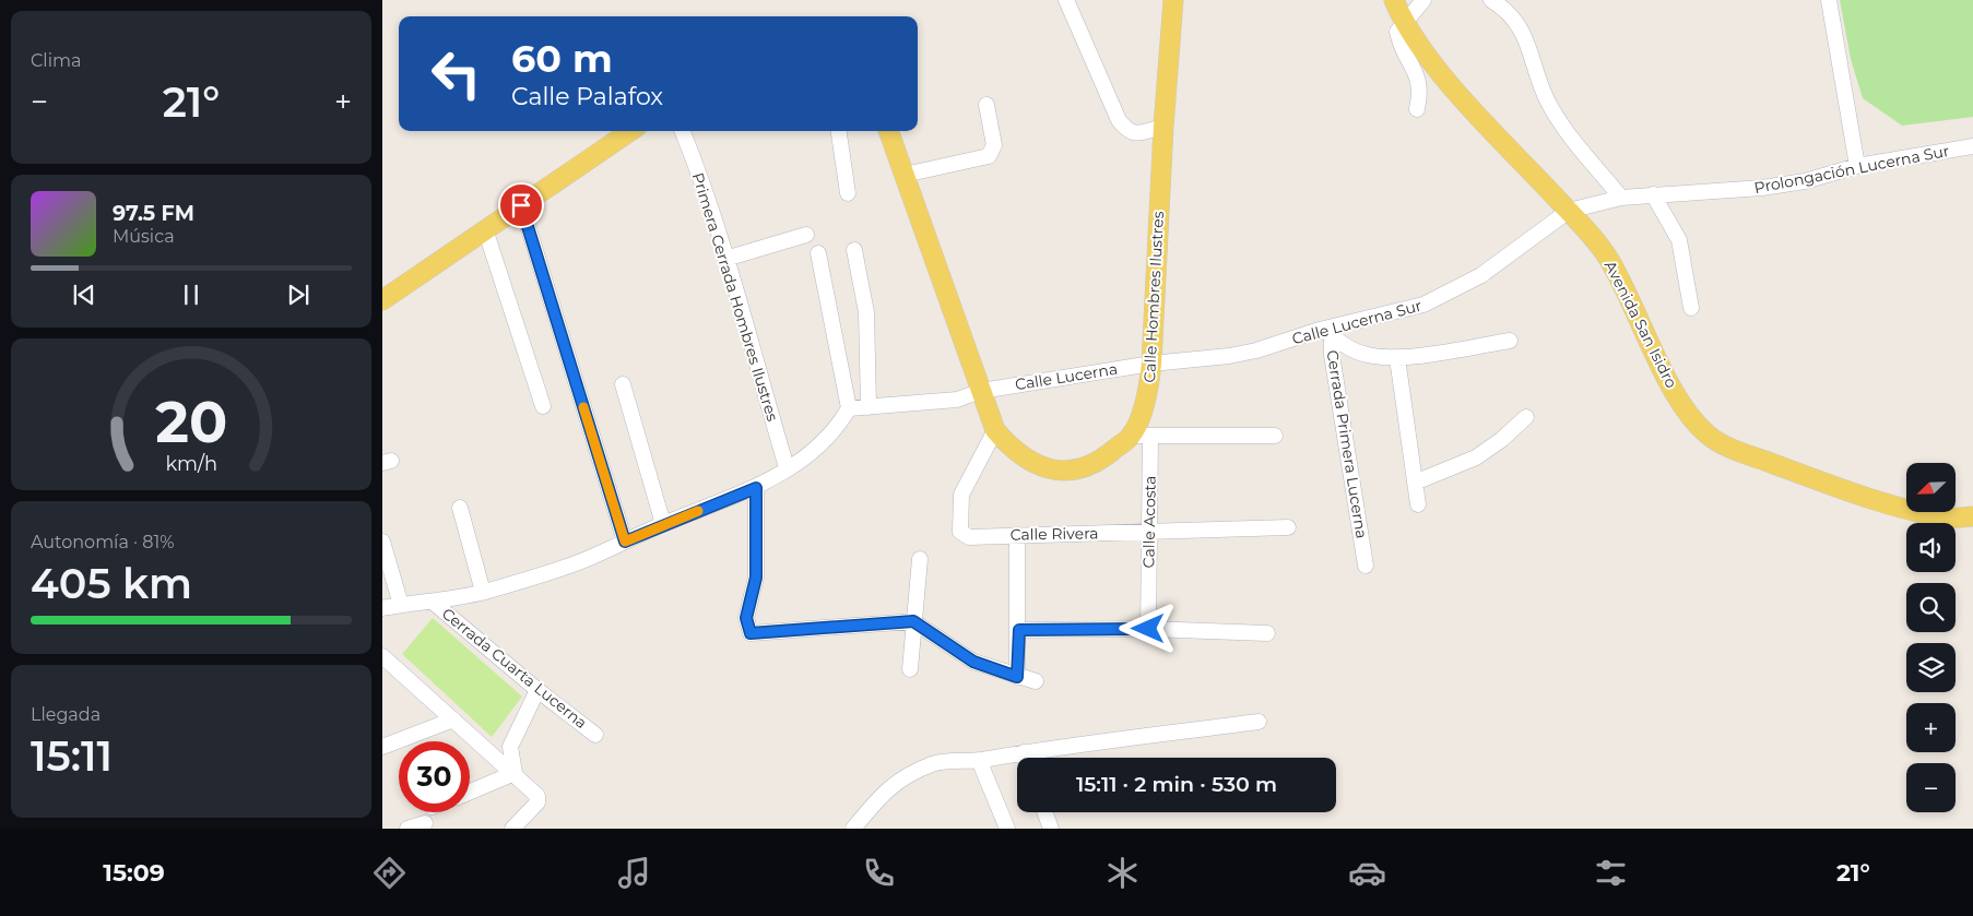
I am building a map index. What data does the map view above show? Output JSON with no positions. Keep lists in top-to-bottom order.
{
  "streets": {
    "main road": ["Calle Hombres Ilustres", "Avenida San Isidro"],
    "street": [
      "Prolongación Lucerna Sur",
      "Primera Cerrada Hombres Ilustres",
      "Calle Lucerna Sur",
      "Calle Lucerna",
      "Cerrada Primera Lucerna",
      "Calle Acosta",
      "Calle Rivera",
      "Cerrada Cuarta Lucerna"
    ]
  },
  "crossings": [
    ["Prolongación Lucerna Sur", "Calle Lucerna Sur"],
    ["Prolongación Lucerna Sur", "Avenida San Isidro"],
    ["Calle Hombres Ilustres", "Calle Lucerna Sur"],
    ["Calle Hombres Ilustres", "Calle Lucerna"],
    ["Calle Hombres Ilustres", "Calle Rivera"],
    ["Calle Lucerna Sur", "Avenida San Isidro"],
    ["Calle Lucerna Sur", "Calle Lucerna"],
    ["Calle Lucerna Sur", "Cerrada Primera Lucerna"],
    ["Calle Acosta", "Calle Rivera"]
  ],
  "north": "bottom left",
  "page": {
    "tile": [
      "Clima",
      ["Autonomía · 81%", "405 km"],
      ["Llegada", "15:11"]
    ],
    "turn": ["60 m", "Calle Palafox"],
    "heat": ["−", "21°", "+"],
    "song": ["97.5 FM", "Música"],
    "map_buttons": ["+", "−"],
    "limit": "30",
    "trip": "15:11 · 2 min · 530 m",
    "tabs": ["15:09", "21°"],
    "gauge": ["20", "km/h"]
  }
}
